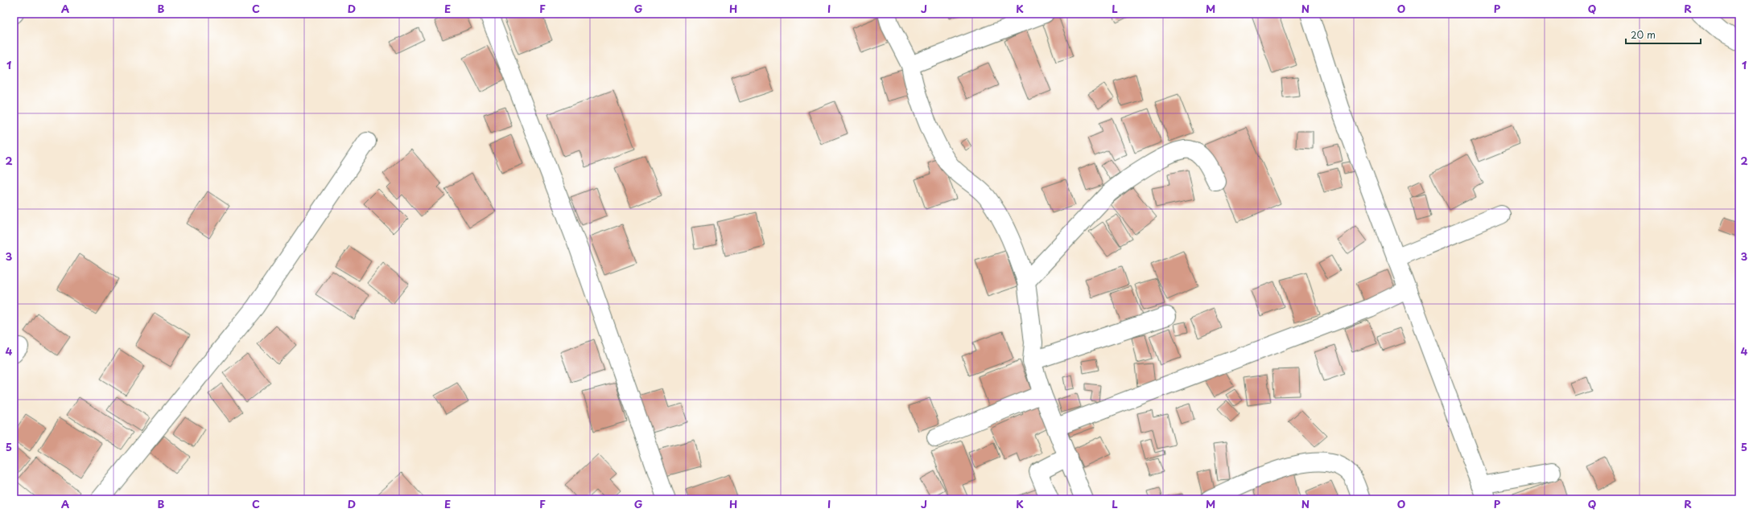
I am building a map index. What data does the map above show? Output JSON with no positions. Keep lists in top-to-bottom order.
{
  "scale_bar": "20 m",
  "grid": {
    "columns": [
      "A",
      "B",
      "C",
      "D",
      "E",
      "F",
      "G",
      "H",
      "I",
      "J",
      "K",
      "L",
      "M",
      "N",
      "O",
      "P",
      "Q",
      "R"
    ],
    "rows": [
      "1",
      "2",
      "3",
      "4",
      "5"
    ]
  }
}
